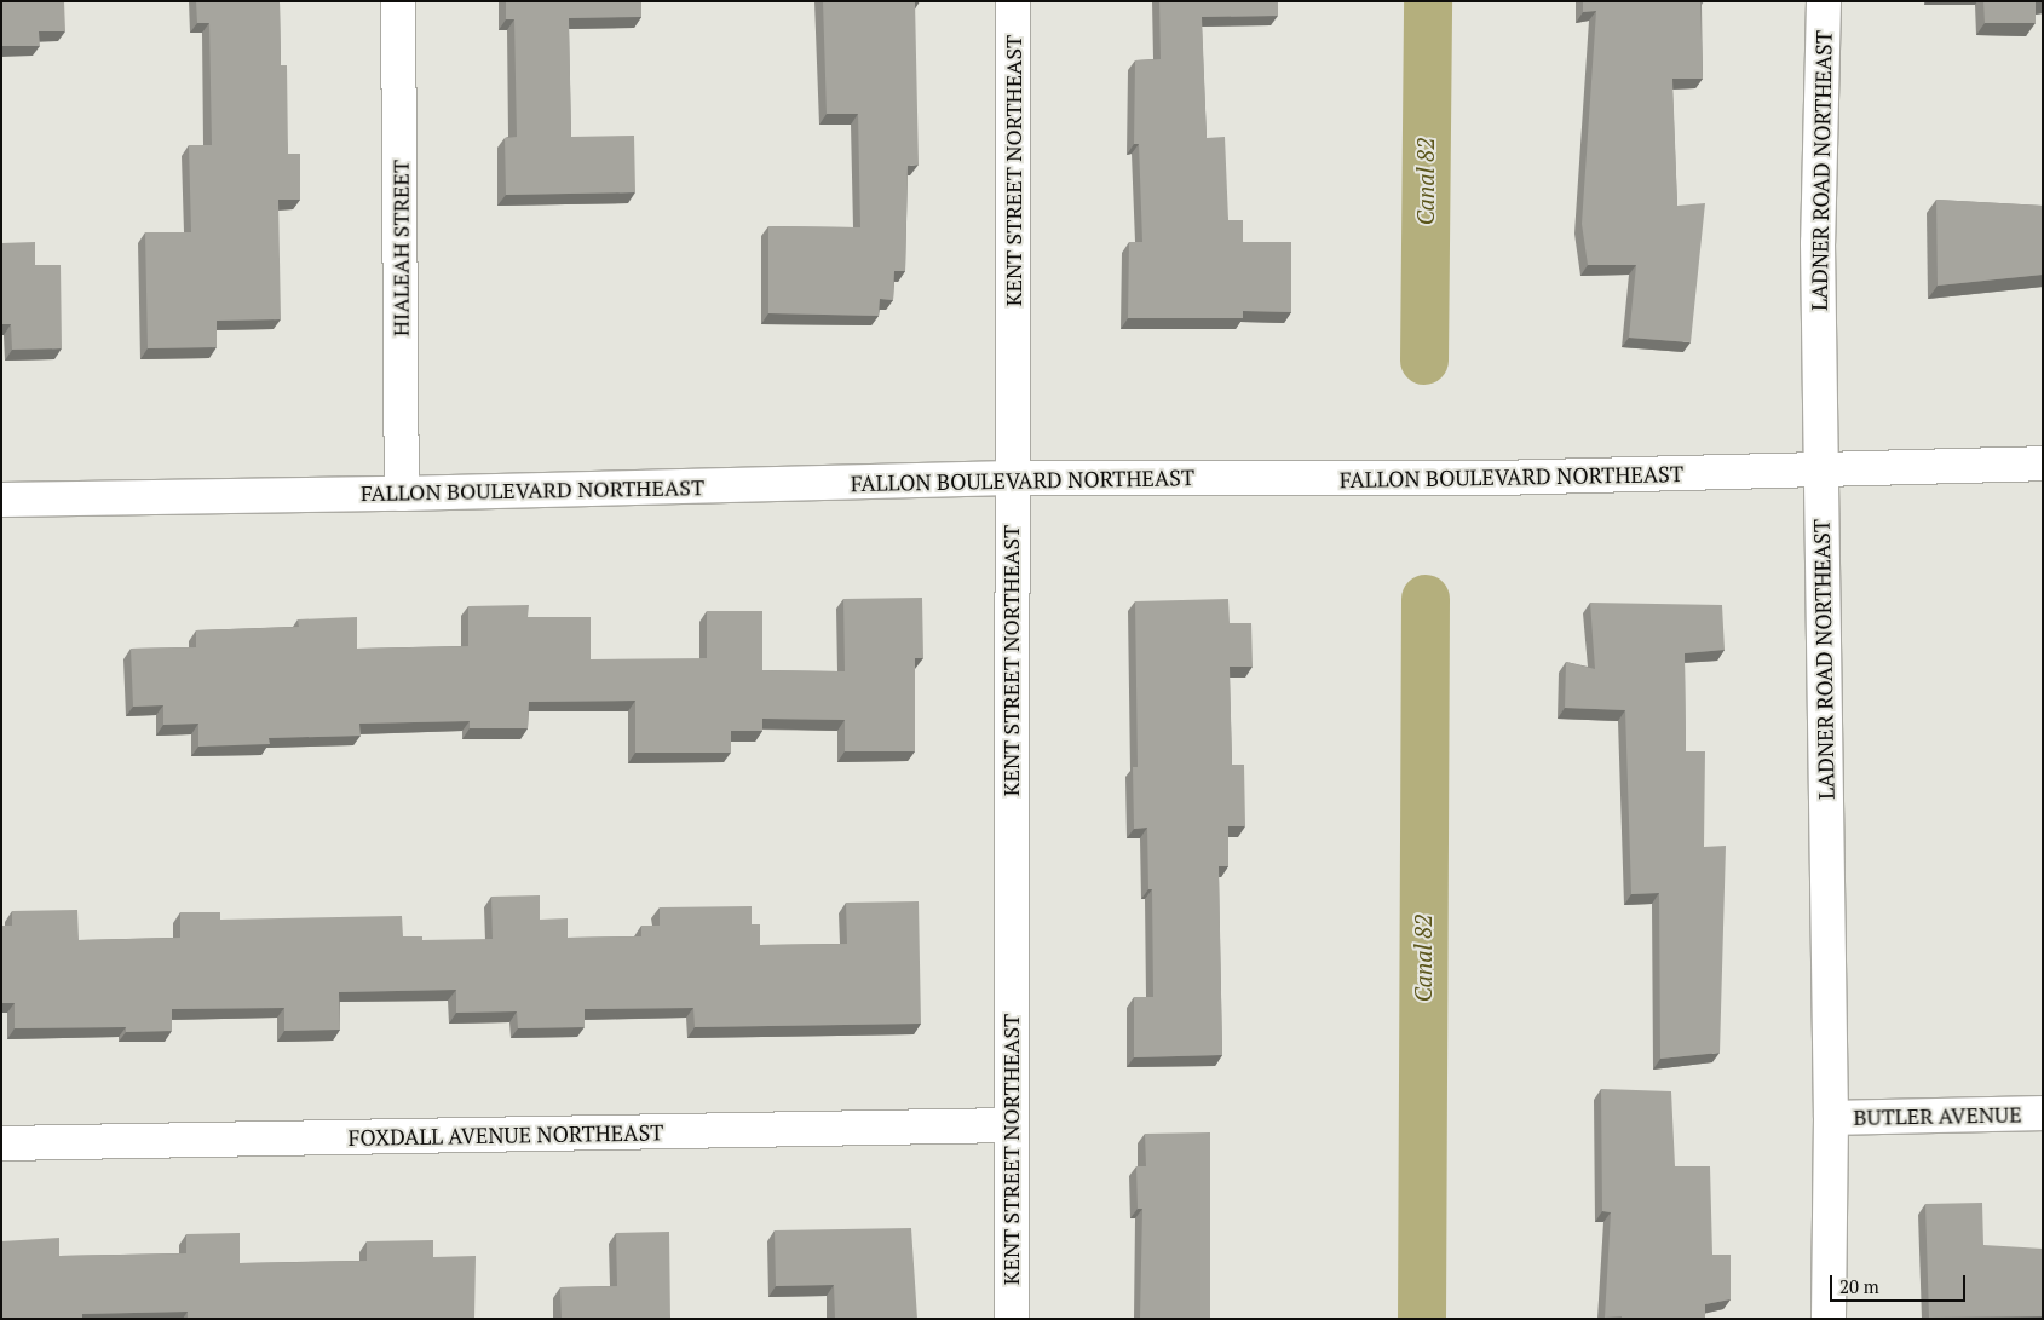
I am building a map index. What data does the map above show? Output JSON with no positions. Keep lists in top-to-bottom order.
{
  "streets": {
    "street": [
      "KENT STREET NORTHEAST",
      "LADNER ROAD NORTHEAST",
      "HIALEAH STREET",
      "FALLON BOULEVARD NORTHEAST",
      "BUTLER AVENUE",
      "FOXDALL AVENUE NORTHEAST"
    ]
  },
  "crossings": [
    ["KENT STREET NORTHEAST", "FALLON BOULEVARD NORTHEAST"],
    ["KENT STREET NORTHEAST", "FOXDALL AVENUE NORTHEAST"],
    ["LADNER ROAD NORTHEAST", "FALLON BOULEVARD NORTHEAST"],
    ["LADNER ROAD NORTHEAST", "BUTLER AVENUE"],
    ["HIALEAH STREET", "FALLON BOULEVARD NORTHEAST"]
  ],
  "water": ["Canal 82"],
  "scale_bar": "20 m"
}
